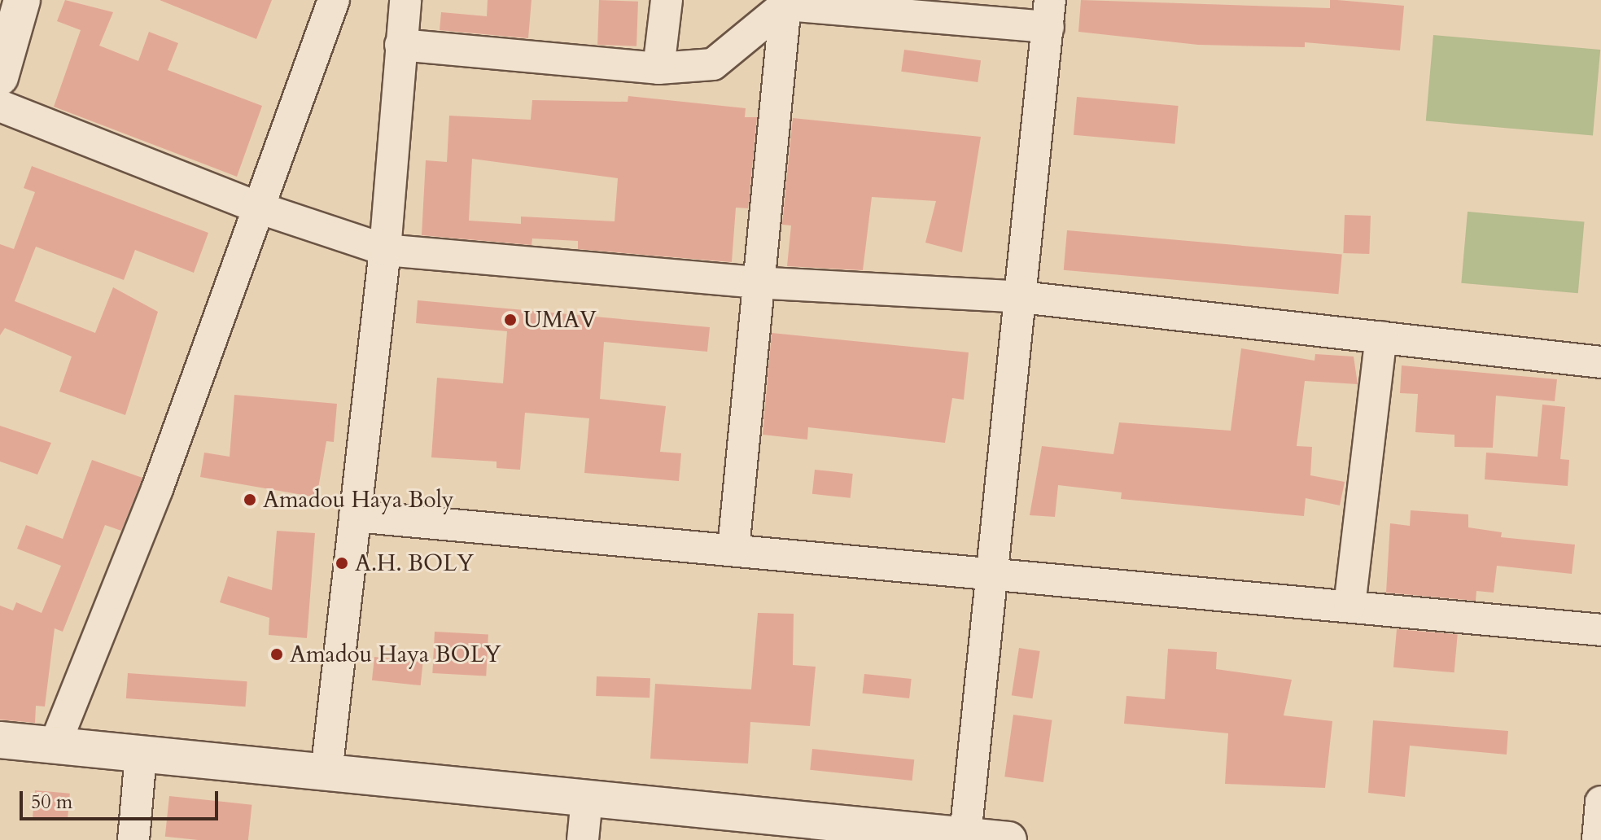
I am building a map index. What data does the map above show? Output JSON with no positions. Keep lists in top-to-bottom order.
{
  "places": [
    "UMAV",
    "Amadou Haya Boly",
    "A.H. BOLY",
    "Amadou Haya BOLY"
  ],
  "scale_bar": "50 m"
}
